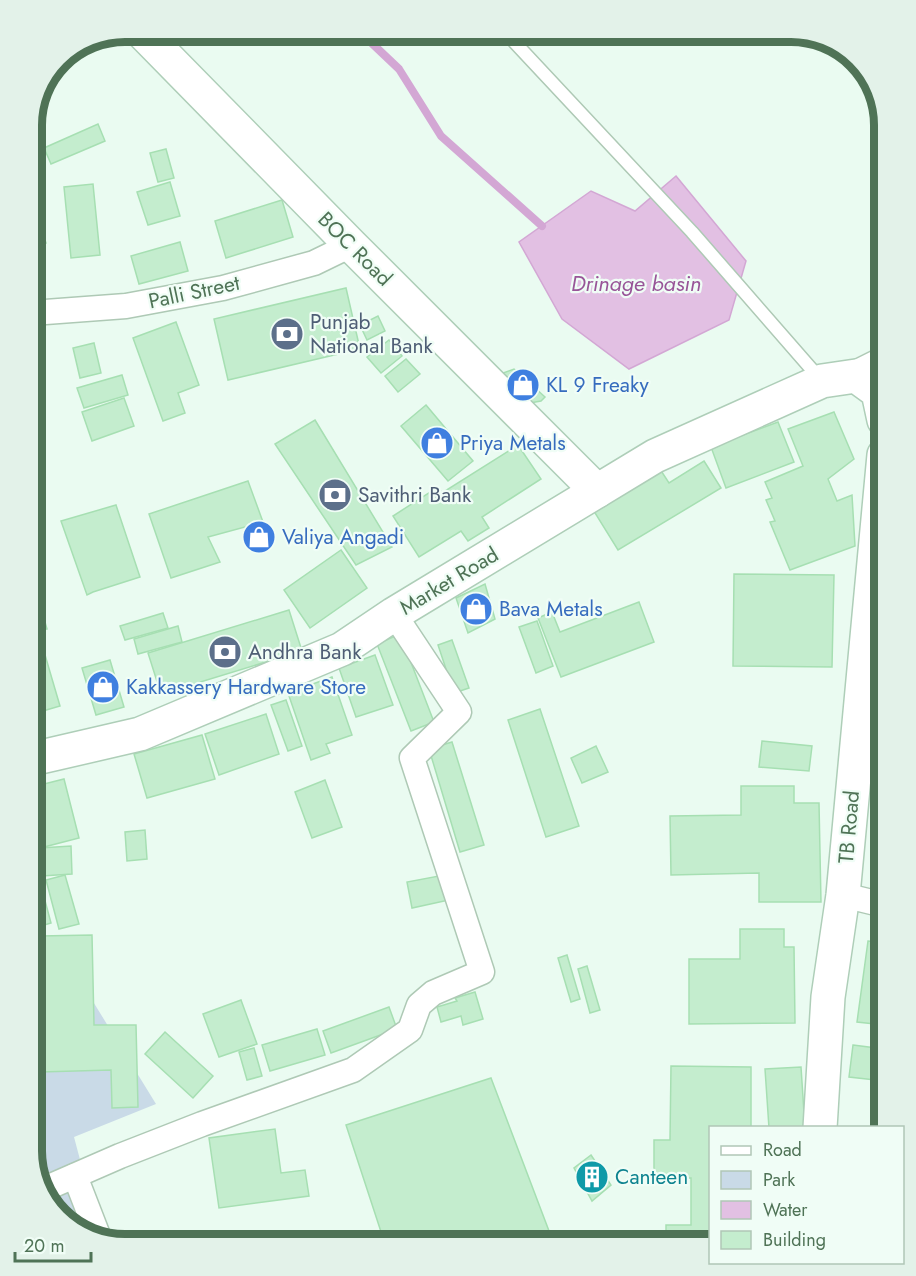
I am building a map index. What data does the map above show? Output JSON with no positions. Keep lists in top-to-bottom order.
{
  "streets": {
    "main road": ["BOC Road", "Market Road", "TB Road"],
    "street": ["Palli Street"]
  },
  "crossings": [
    ["BOC Road", "Palli Street"],
    ["BOC Road", "Market Road"]
  ],
  "water": ["Drinage basin"],
  "places": {
    "bank": ["Punjab National Bank", "Savithri Bank", "Andhra Bank"],
    "shop": [
      "KL 9 Freaky",
      "Priya Metals",
      "Valiya Angadi",
      "Bava Metals",
      "Kakkassery Hardware Store"
    ],
    "building": ["Canteen"]
  },
  "legend": [
    "Road",
    "Park",
    "Water",
    "Building"
  ],
  "scale_bar": "20 m"
}
